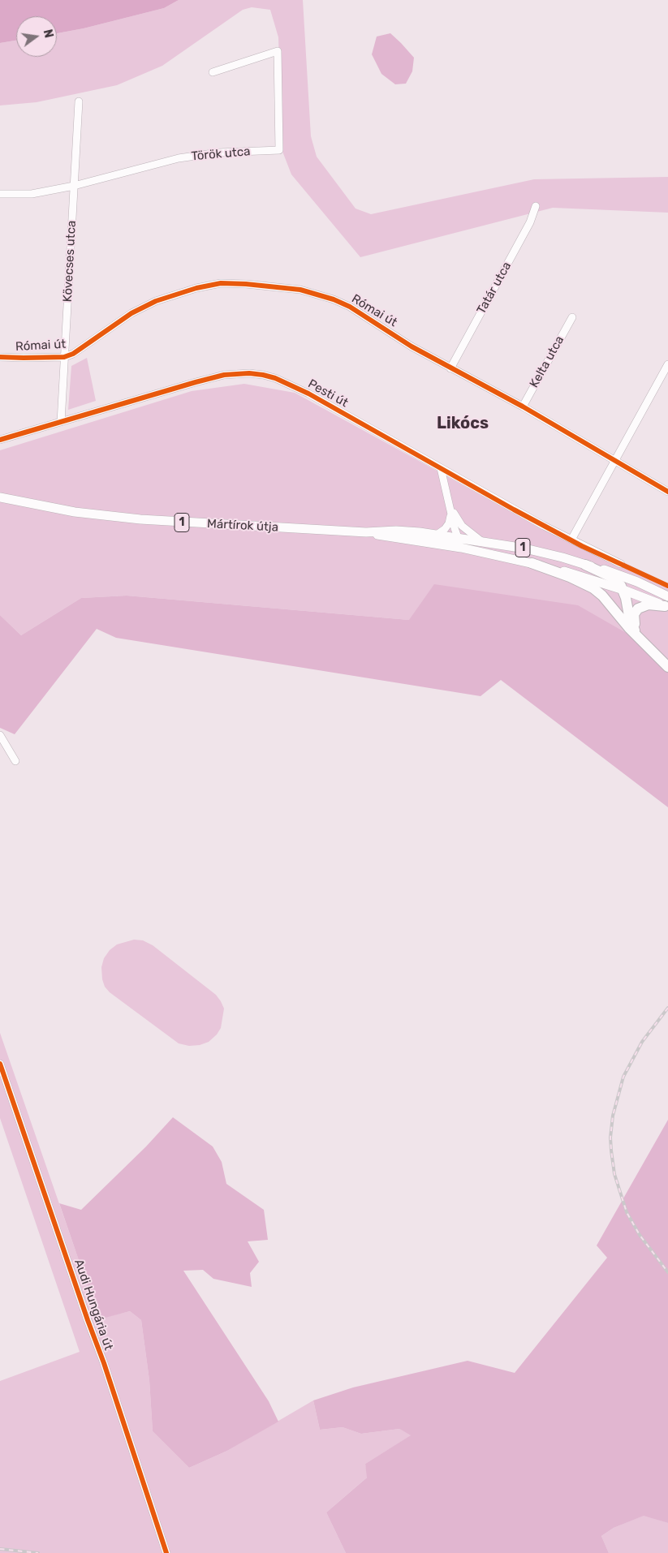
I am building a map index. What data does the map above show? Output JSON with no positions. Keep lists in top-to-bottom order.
{
  "streets": {
    "main road": ["1", "Mártírok útja"],
    "street": [
      "Török utca",
      "Kövecses utca",
      "Tatár utca",
      "Római út",
      "Kelta utca",
      "Pesti út",
      "Audi Hungária út"
    ]
  },
  "crossings": [
    ["Török utca", "Kövecses utca"],
    ["Kövecses utca", "Római út"],
    ["Kövecses utca", "Pesti út"],
    ["Tatár utca", "Római út"],
    ["Római út", "Kelta utca"],
    ["1", "Mártírok útja"]
  ],
  "districts": ["Likócs"],
  "north": "right"
}
